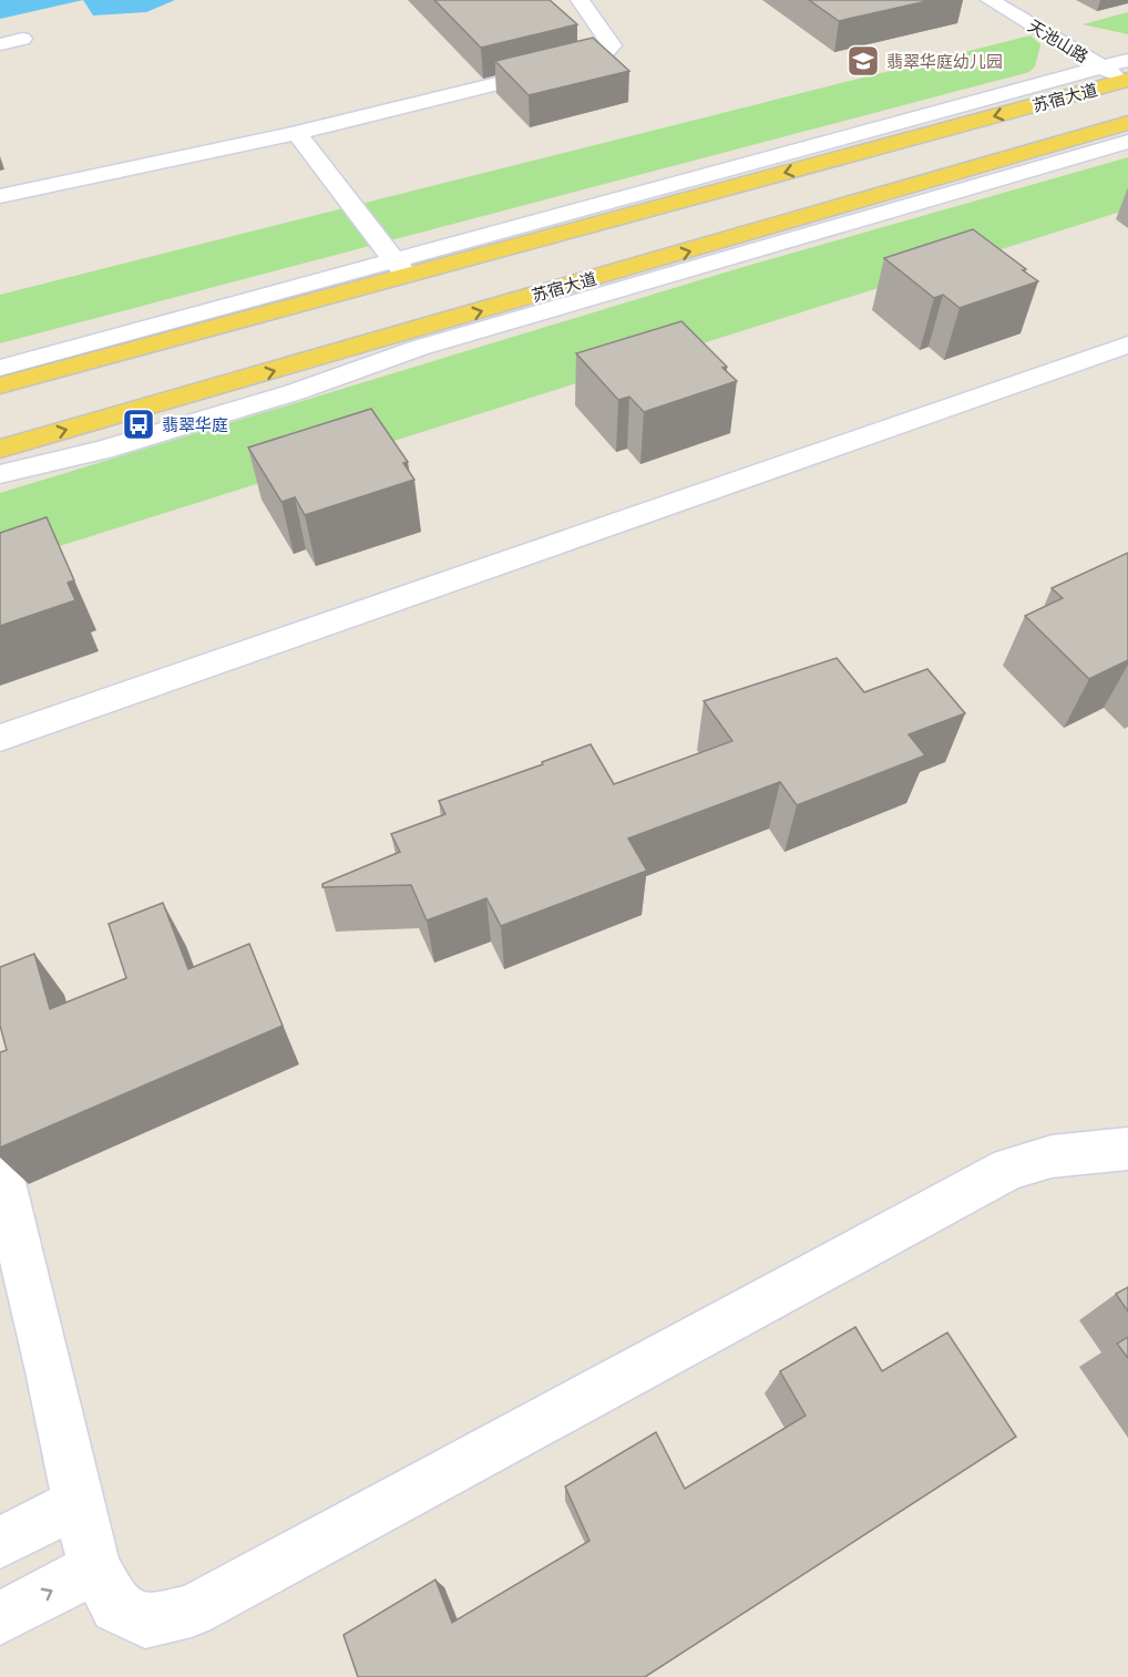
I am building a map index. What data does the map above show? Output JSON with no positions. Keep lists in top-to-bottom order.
{
  "streets": {
    "main road": ["苏宿大道"],
    "street": ["天池山路"]
  },
  "crossings": [
    ["天池山路", "苏宿大道"]
  ],
  "places": {
    "school or university": ["翡翠华庭幼儿园"],
    "bus stop": ["翡翠华庭"]
  }
}
